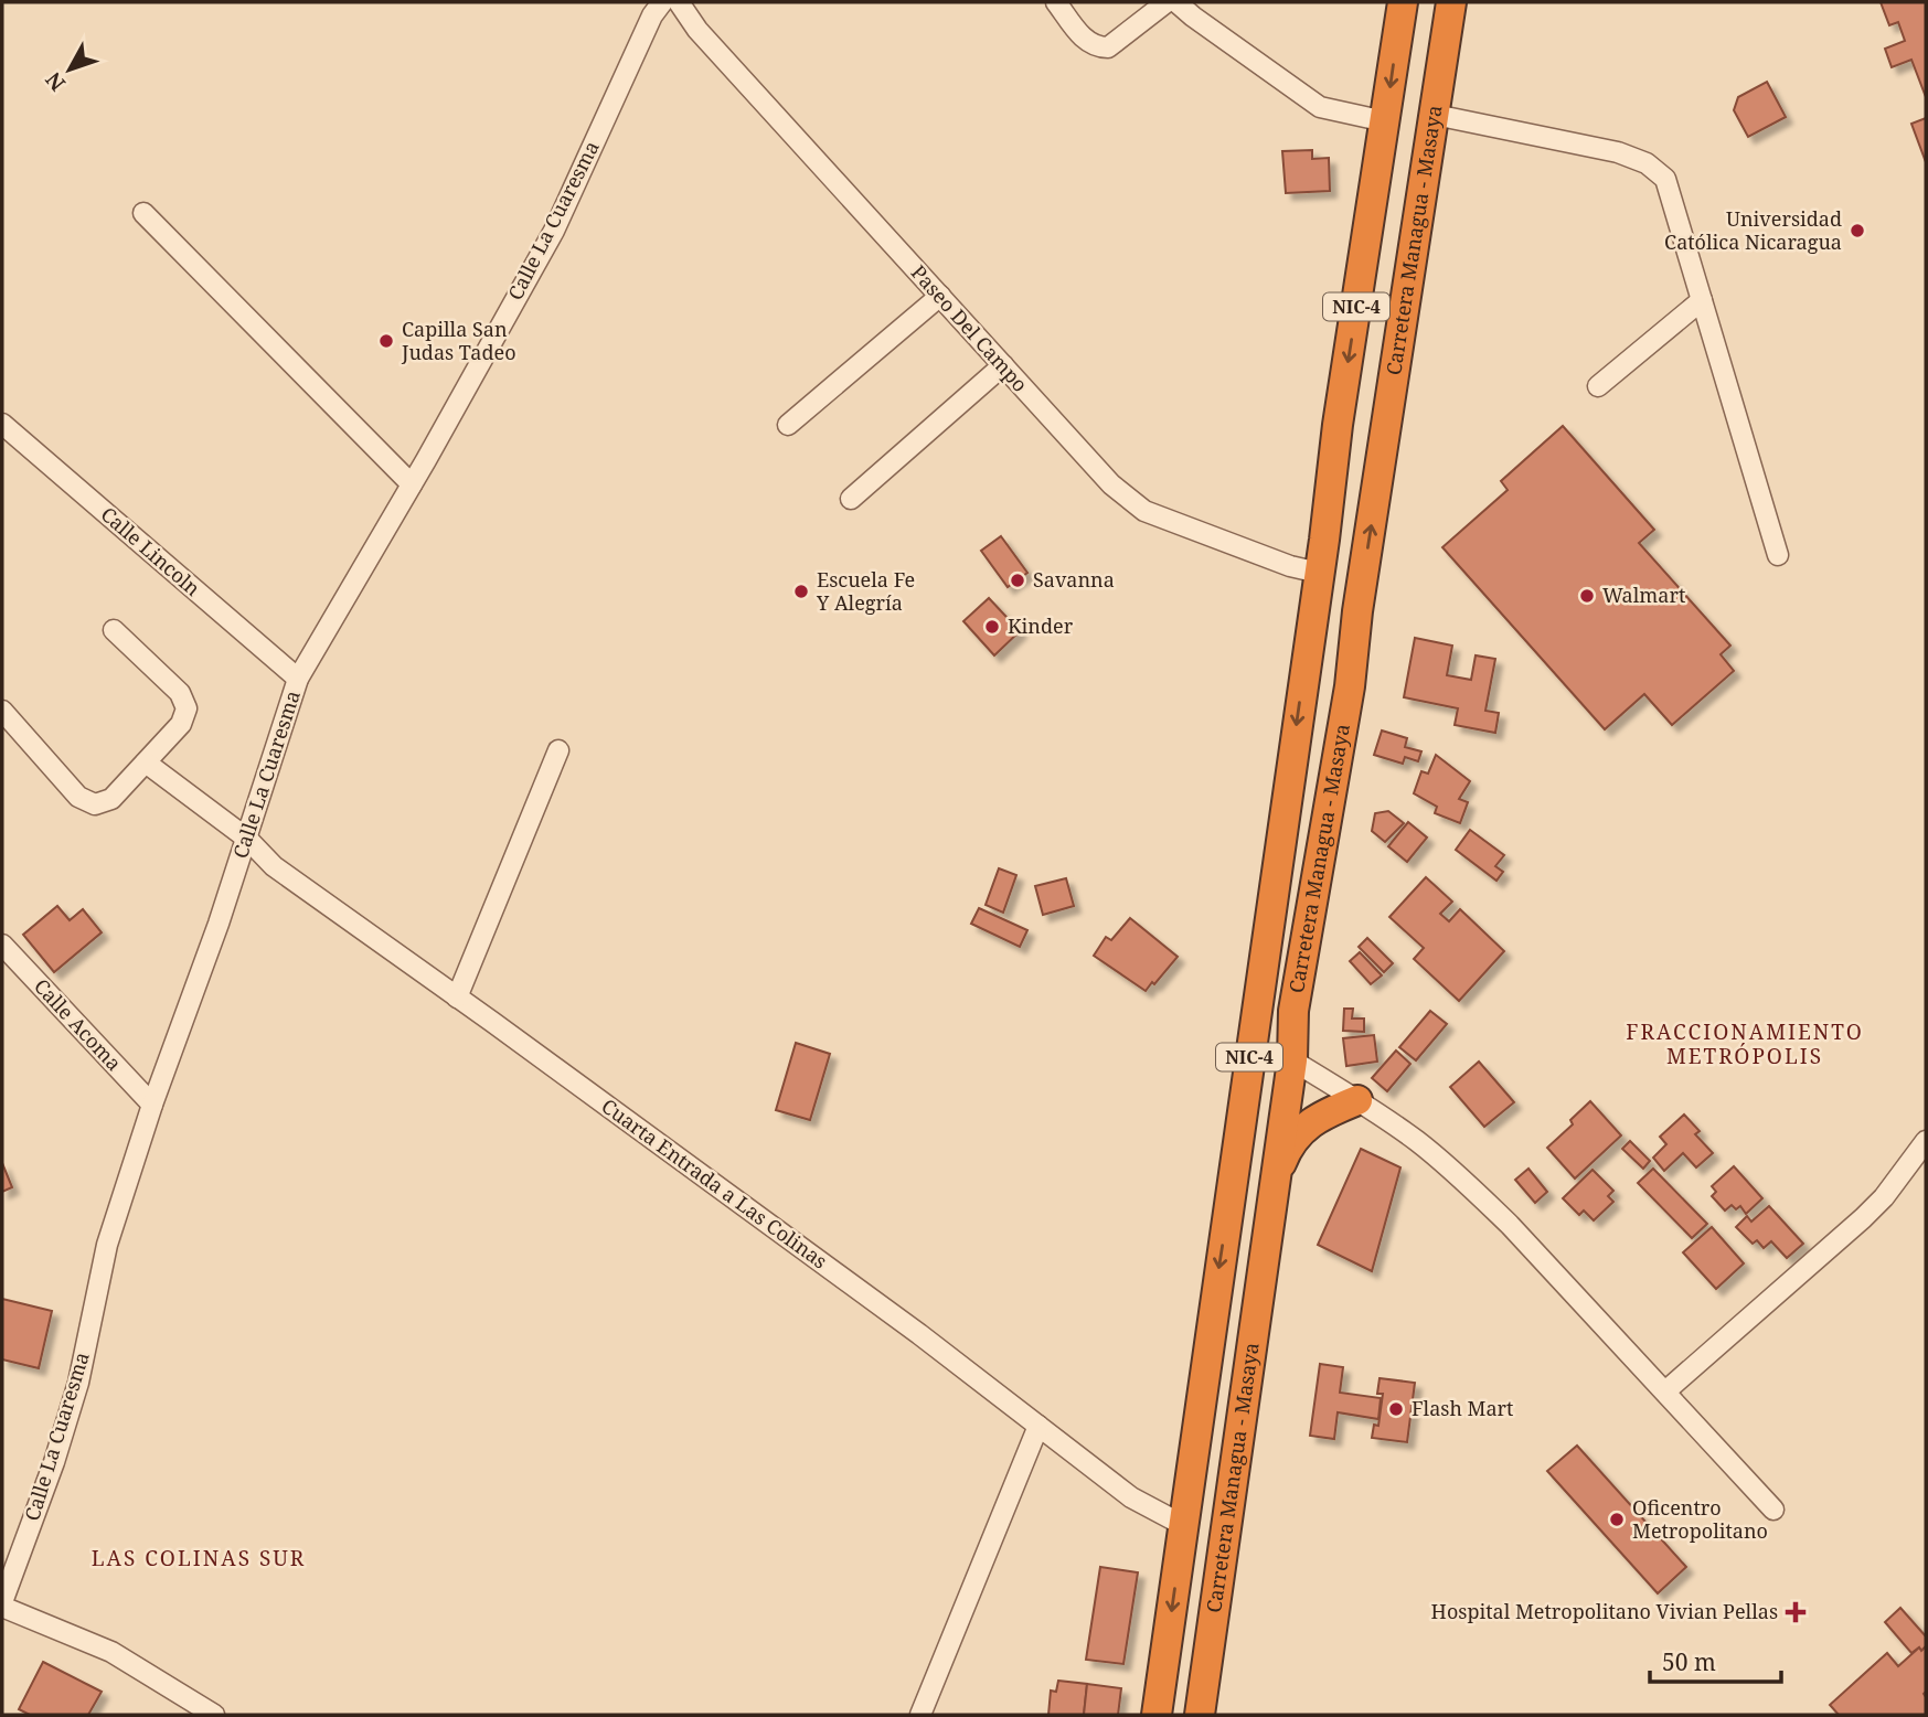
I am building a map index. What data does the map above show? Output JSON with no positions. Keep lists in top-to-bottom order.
{
  "streets": {
    "highway": ["Carretera Managua - Masaya", "NIC-4"],
    "street": [
      "Calle La Cuaresma",
      "Paseo Del Campo",
      "Calle Lincoln",
      "Calle Acoma",
      "Cuarta Entrada a Las Colinas"
    ]
  },
  "crossings": [
    ["Calle La Cuaresma", "Paseo Del Campo"],
    ["Calle La Cuaresma", "Calle Lincoln"],
    ["Calle La Cuaresma", "Calle Acoma"],
    ["Calle La Cuaresma", "Cuarta Entrada a Las Colinas"],
    ["Carretera Managua - Masaya", "Paseo Del Campo"],
    ["Carretera Managua - Masaya", "Cuarta Entrada a Las Colinas"]
  ],
  "districts": ["FRACCIONAMIENTO METRÓPOLIS", "LAS COLINAS SUR"],
  "places": {
    "other": [
      "Universidad Católica Nicaragua",
      "Capilla San Judas Tadeo",
      "Savanna",
      "Escuela Fe Y Alegría",
      "Walmart",
      "Kinder",
      "Flash Mart",
      "Oficentro Metropolitano"
    ],
    "health": ["Hospital Metropolitano Vivian Pellas"]
  },
  "scale_bar": "50 m",
  "north": "bottom left"
}
